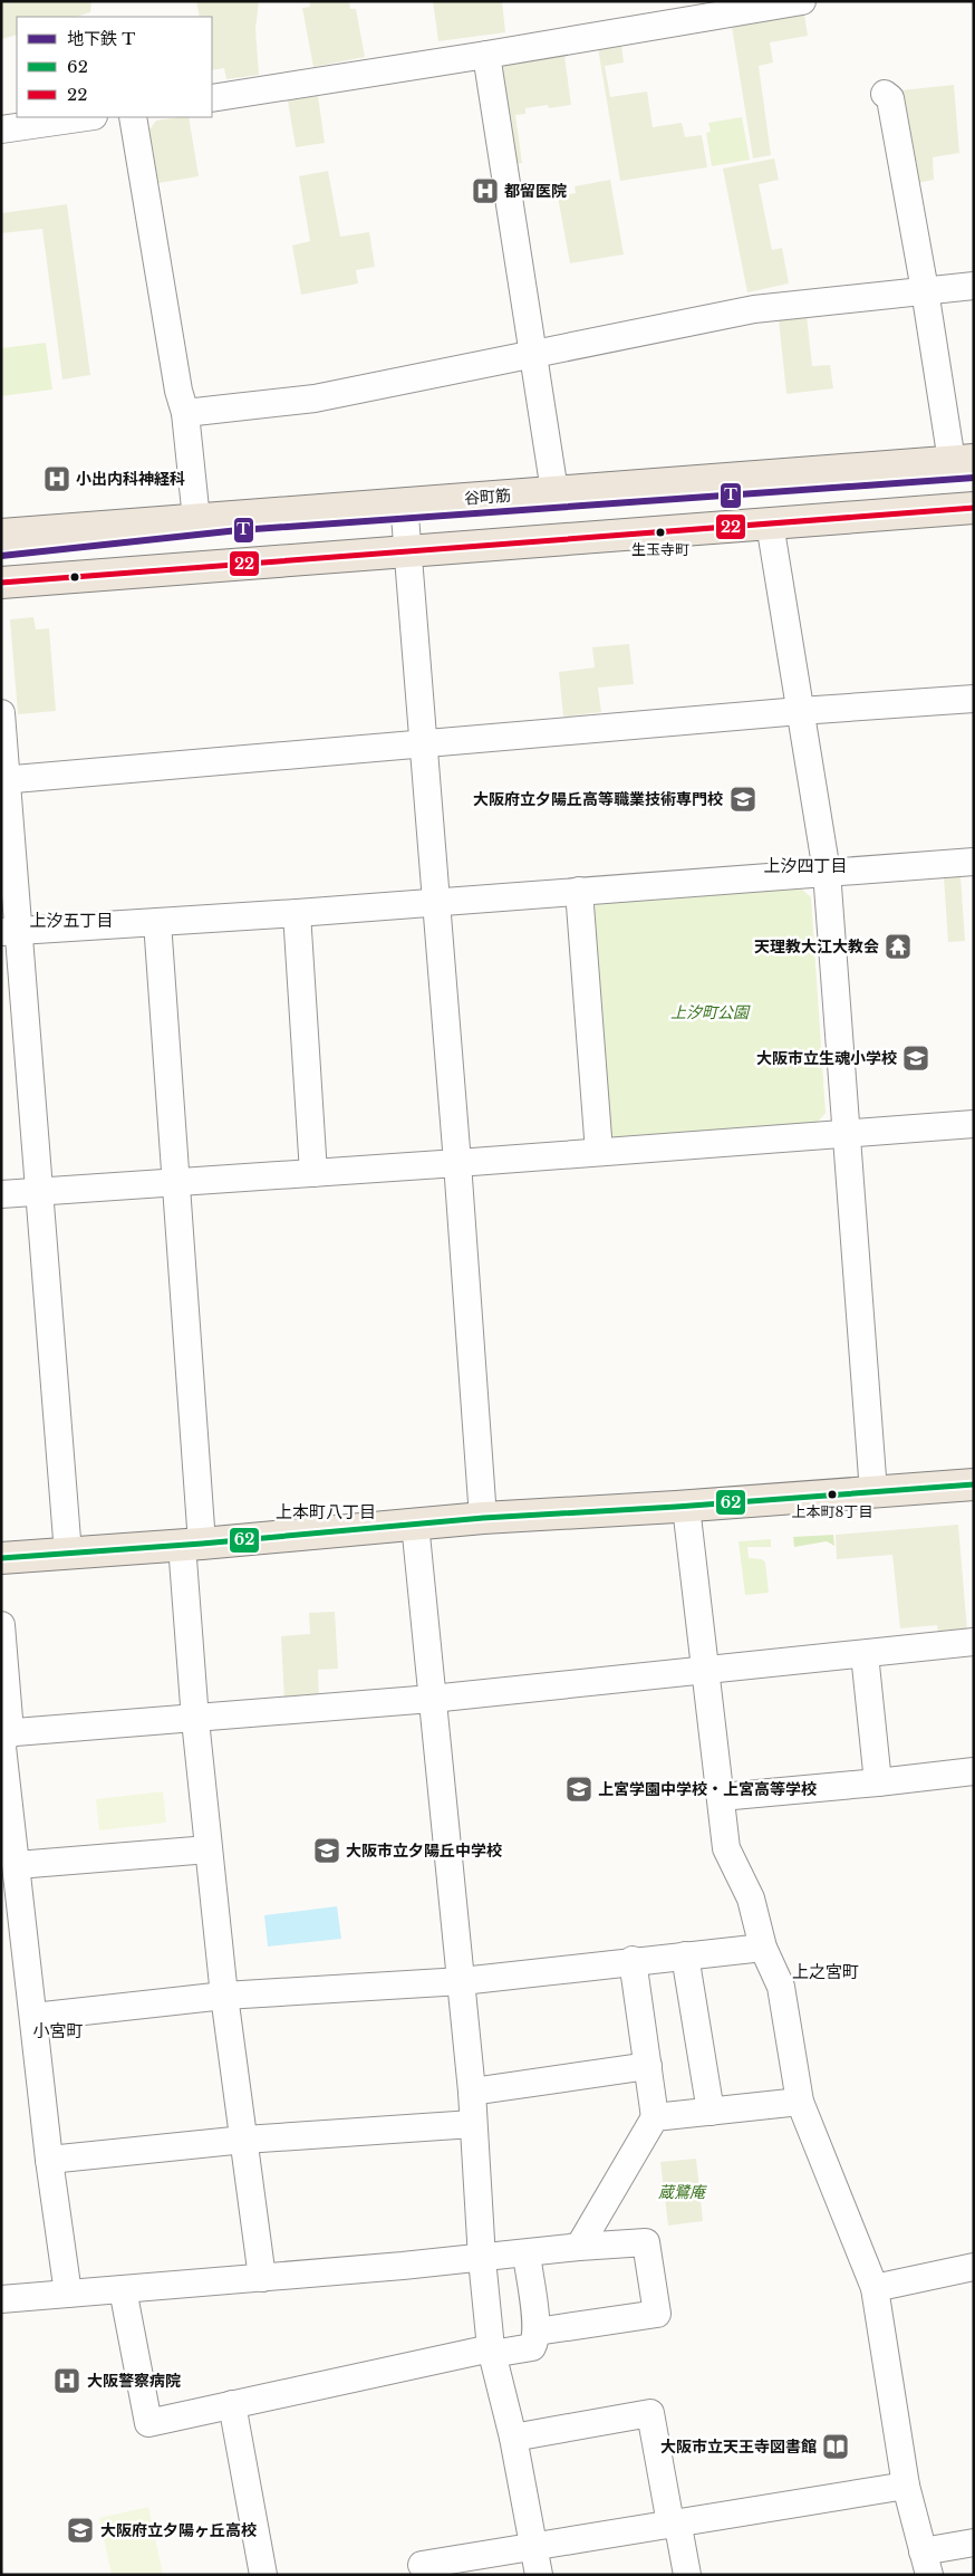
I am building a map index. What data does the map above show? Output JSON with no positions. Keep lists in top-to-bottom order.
{
  "streets": {
    "main road": ["谷町筋"]
  },
  "districts": [
    "上汐四丁目",
    "上汐五丁目",
    "上本町八丁目",
    "上之宮町",
    "小宮町"
  ],
  "parks": ["上汐町公園", "蔵鷺庵"],
  "places": {
    "hospital": ["都留医院", "小出内科神経科", "大阪警察病院"],
    "other": ["生玉寺町", "上本町8丁目"],
    "school or university": [
      "大阪府立夕陽丘高等職業技術専門校",
      "大阪市立生魂小学校",
      "上宮学園中学校・上宮高等学校",
      "大阪市立夕陽丘中学校",
      "大阪府立夕陽ヶ丘高校"
    ],
    "temple": ["天理教大江大教会"],
    "library": ["大阪市立天王寺図書館"]
  },
  "lines": ["metro line T", "transit line 22", "transit line 62"],
  "legend": ["地下鉄 T", "62", "22"]
}
